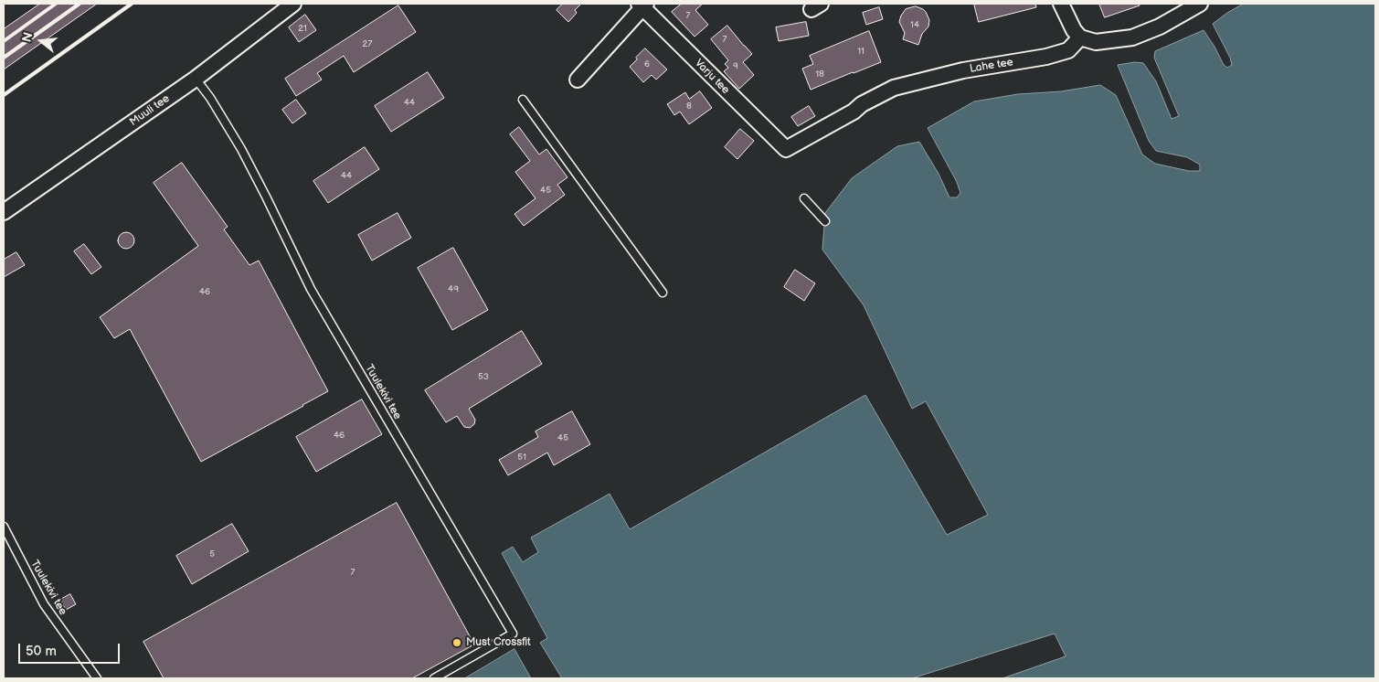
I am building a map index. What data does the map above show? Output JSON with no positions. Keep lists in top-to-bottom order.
{
  "streets": {
    "street": ["Lahe tee", "Varju tee", "Muuli tee"],
    "lane": ["Tuulekivi tee"]
  },
  "crossings": [
    ["Lahe tee", "Varju tee"],
    ["Muuli tee", "Tuulekivi tee"]
  ],
  "places": ["Must Crossfit"],
  "house_numbers": [
    "7",
    "14",
    "21",
    "7",
    "27",
    "11",
    "6",
    "9",
    "18",
    "44",
    "8",
    "44",
    "45",
    "49",
    "46",
    "53",
    "46",
    "45",
    "51",
    "5",
    "7"
  ],
  "scale_bar": "50 m",
  "north": "left"
}
